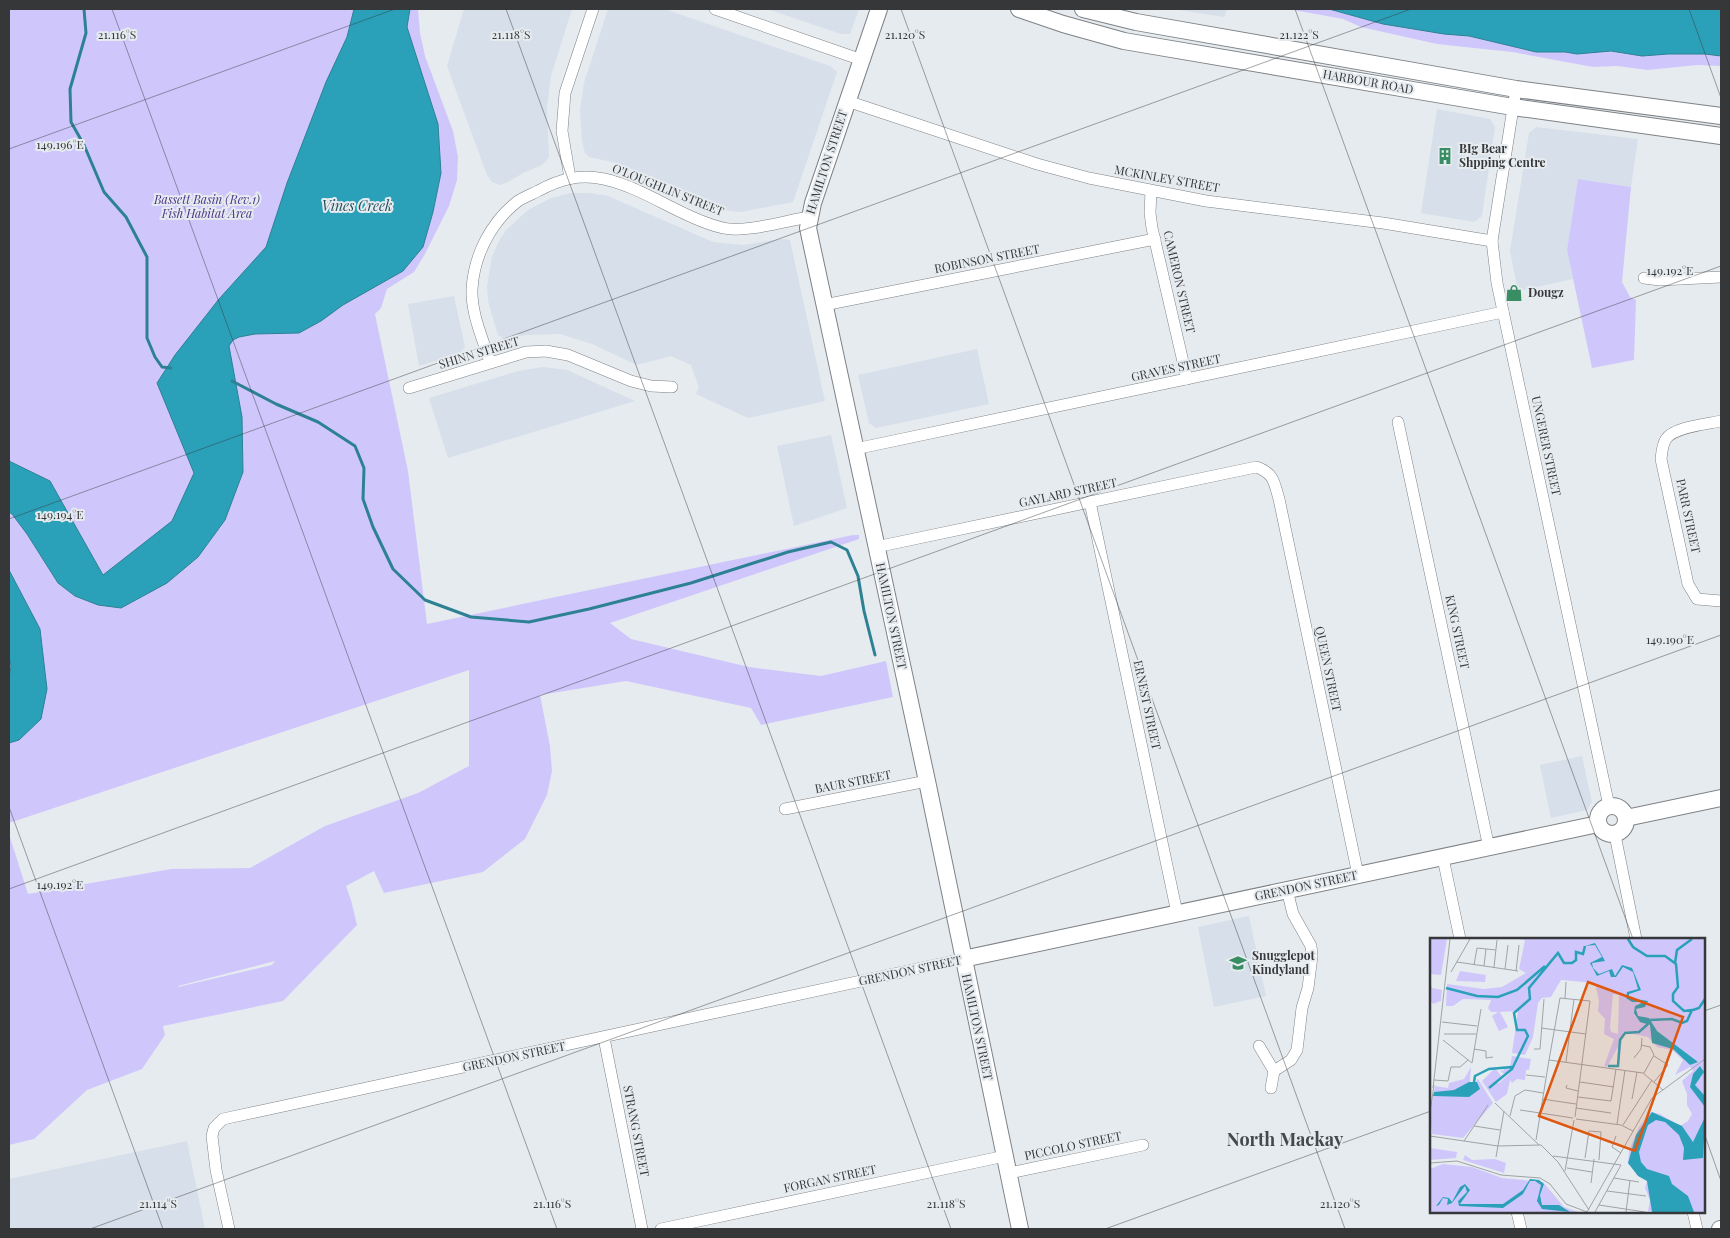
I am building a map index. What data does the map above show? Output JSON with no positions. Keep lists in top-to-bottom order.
{
  "streets": {
    "street": [
      "HARBOUR ROAD",
      "HAMILTON STREET",
      "MCKINLEY STREET",
      "O'LOUGHLIN STREET",
      "ROBINSON STREET",
      "CAMERON STREET",
      "SHINN STREET",
      "GRAVES STREET",
      "UNGERER STREET",
      "GAYLARD STREET",
      "PARR STREET",
      "KING STREET",
      "QUEEN STREET",
      "ERNEST STREET",
      "BAUR STREET",
      "GRENDON STREET",
      "STRANG STREET",
      "PICCOLO STREET",
      "FORGAN STREET"
    ]
  },
  "crossings": [
    ["HARBOUR ROAD", "UNGERER STREET"],
    ["HAMILTON STREET", "MCKINLEY STREET"],
    ["HAMILTON STREET", "O'LOUGHLIN STREET"],
    ["HAMILTON STREET", "ROBINSON STREET"],
    ["HAMILTON STREET", "GRAVES STREET"],
    ["HAMILTON STREET", "GAYLARD STREET"],
    ["HAMILTON STREET", "BAUR STREET"],
    ["HAMILTON STREET", "GRENDON STREET"],
    ["HAMILTON STREET", "PICCOLO STREET"],
    ["HAMILTON STREET", "FORGAN STREET"],
    ["MCKINLEY STREET", "CAMERON STREET"],
    ["MCKINLEY STREET", "UNGERER STREET"],
    ["O'LOUGHLIN STREET", "SHINN STREET"],
    ["ROBINSON STREET", "CAMERON STREET"],
    ["CAMERON STREET", "GRAVES STREET"],
    ["GRAVES STREET", "UNGERER STREET"],
    ["UNGERER STREET", "GRENDON STREET"],
    ["GAYLARD STREET", "QUEEN STREET"],
    ["GAYLARD STREET", "ERNEST STREET"],
    ["KING STREET", "GRENDON STREET"],
    ["QUEEN STREET", "GRENDON STREET"],
    ["ERNEST STREET", "GRENDON STREET"],
    ["GRENDON STREET", "STRANG STREET"]
  ],
  "districts": ["North Mackay"],
  "water": ["Vines Creek"],
  "parks": ["Bassett Basin (Rev.1) Fish Habitat Area"],
  "places": {
    "building": ["BIg Bear Shpping Centre"],
    "shop": ["Dougz"],
    "school or university": ["Snugglepot Kindyland"]
  },
  "coordinates": [
    "21.120°S",
    "21.122°S",
    "21.116°S",
    "21.118°S",
    "149.196°E",
    "149.192°E",
    "149.194°E",
    "149.190°E",
    "21.114°S"
  ]
}
